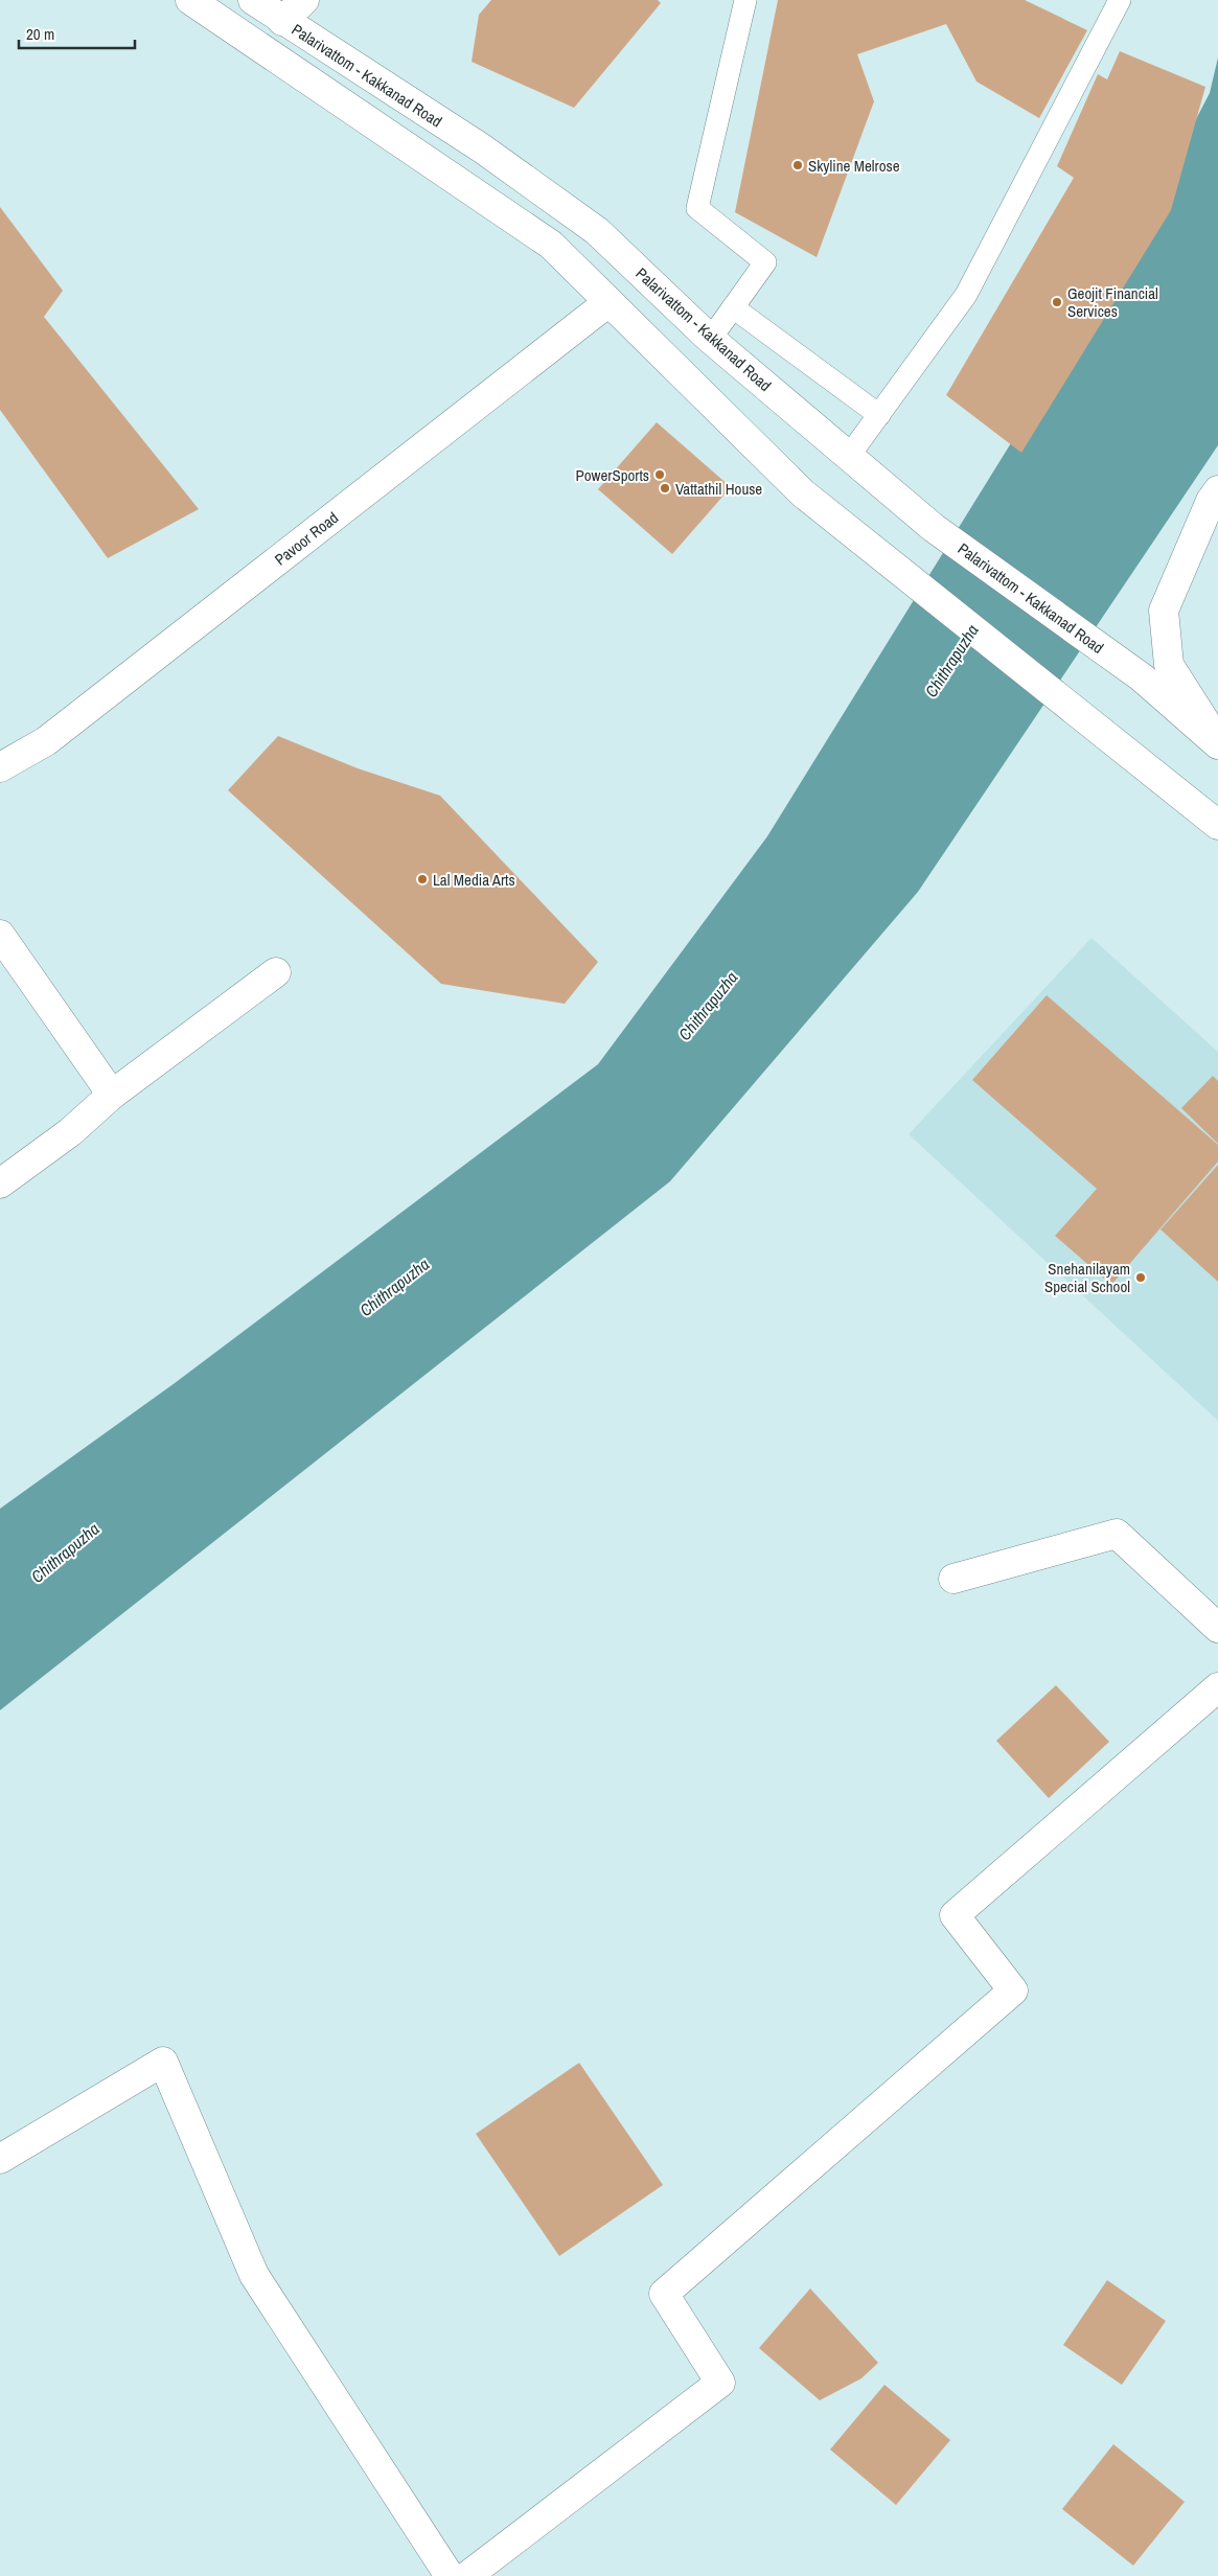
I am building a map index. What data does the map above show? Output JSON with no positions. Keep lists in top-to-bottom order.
{
  "streets": {
    "street": ["Palarivattom - Kakkanad Road", "Pavoor Road"]
  },
  "water": ["Chithrapuzha"],
  "places": [
    "Skyline Melrose",
    "Geojit Financial Services",
    "PowerSports",
    "Vattathil House",
    "Lal Media Arts",
    "Snehanilayam Special School"
  ],
  "scale_bar": "20 m"
}
